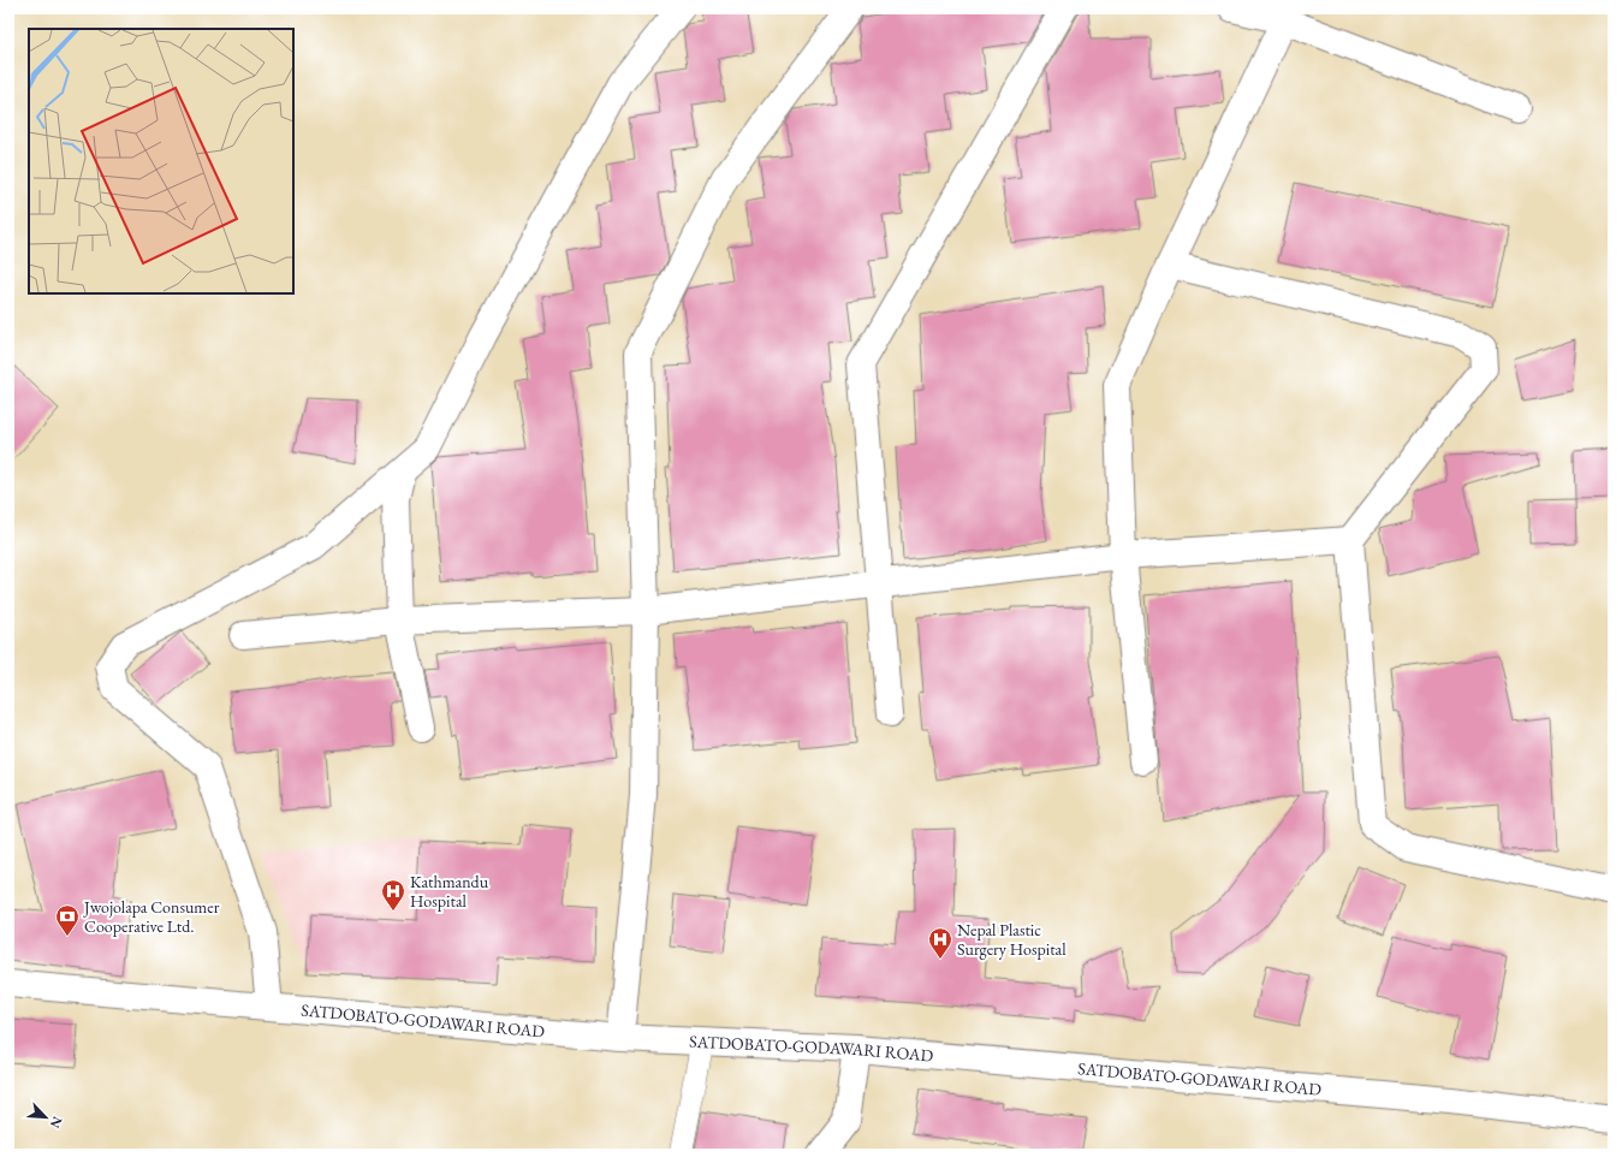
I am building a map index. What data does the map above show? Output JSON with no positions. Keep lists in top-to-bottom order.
{
  "streets": {
    "street": ["SATDOBATO-GODAWARI ROAD"]
  },
  "places": {
    "hospital": ["Kathmandu Hospital", "Nepal Plastic Surgery Hospital"],
    "bank": ["Jwojolapa Consumer Cooperative Ltd."]
  },
  "north": "bottom right"
}
